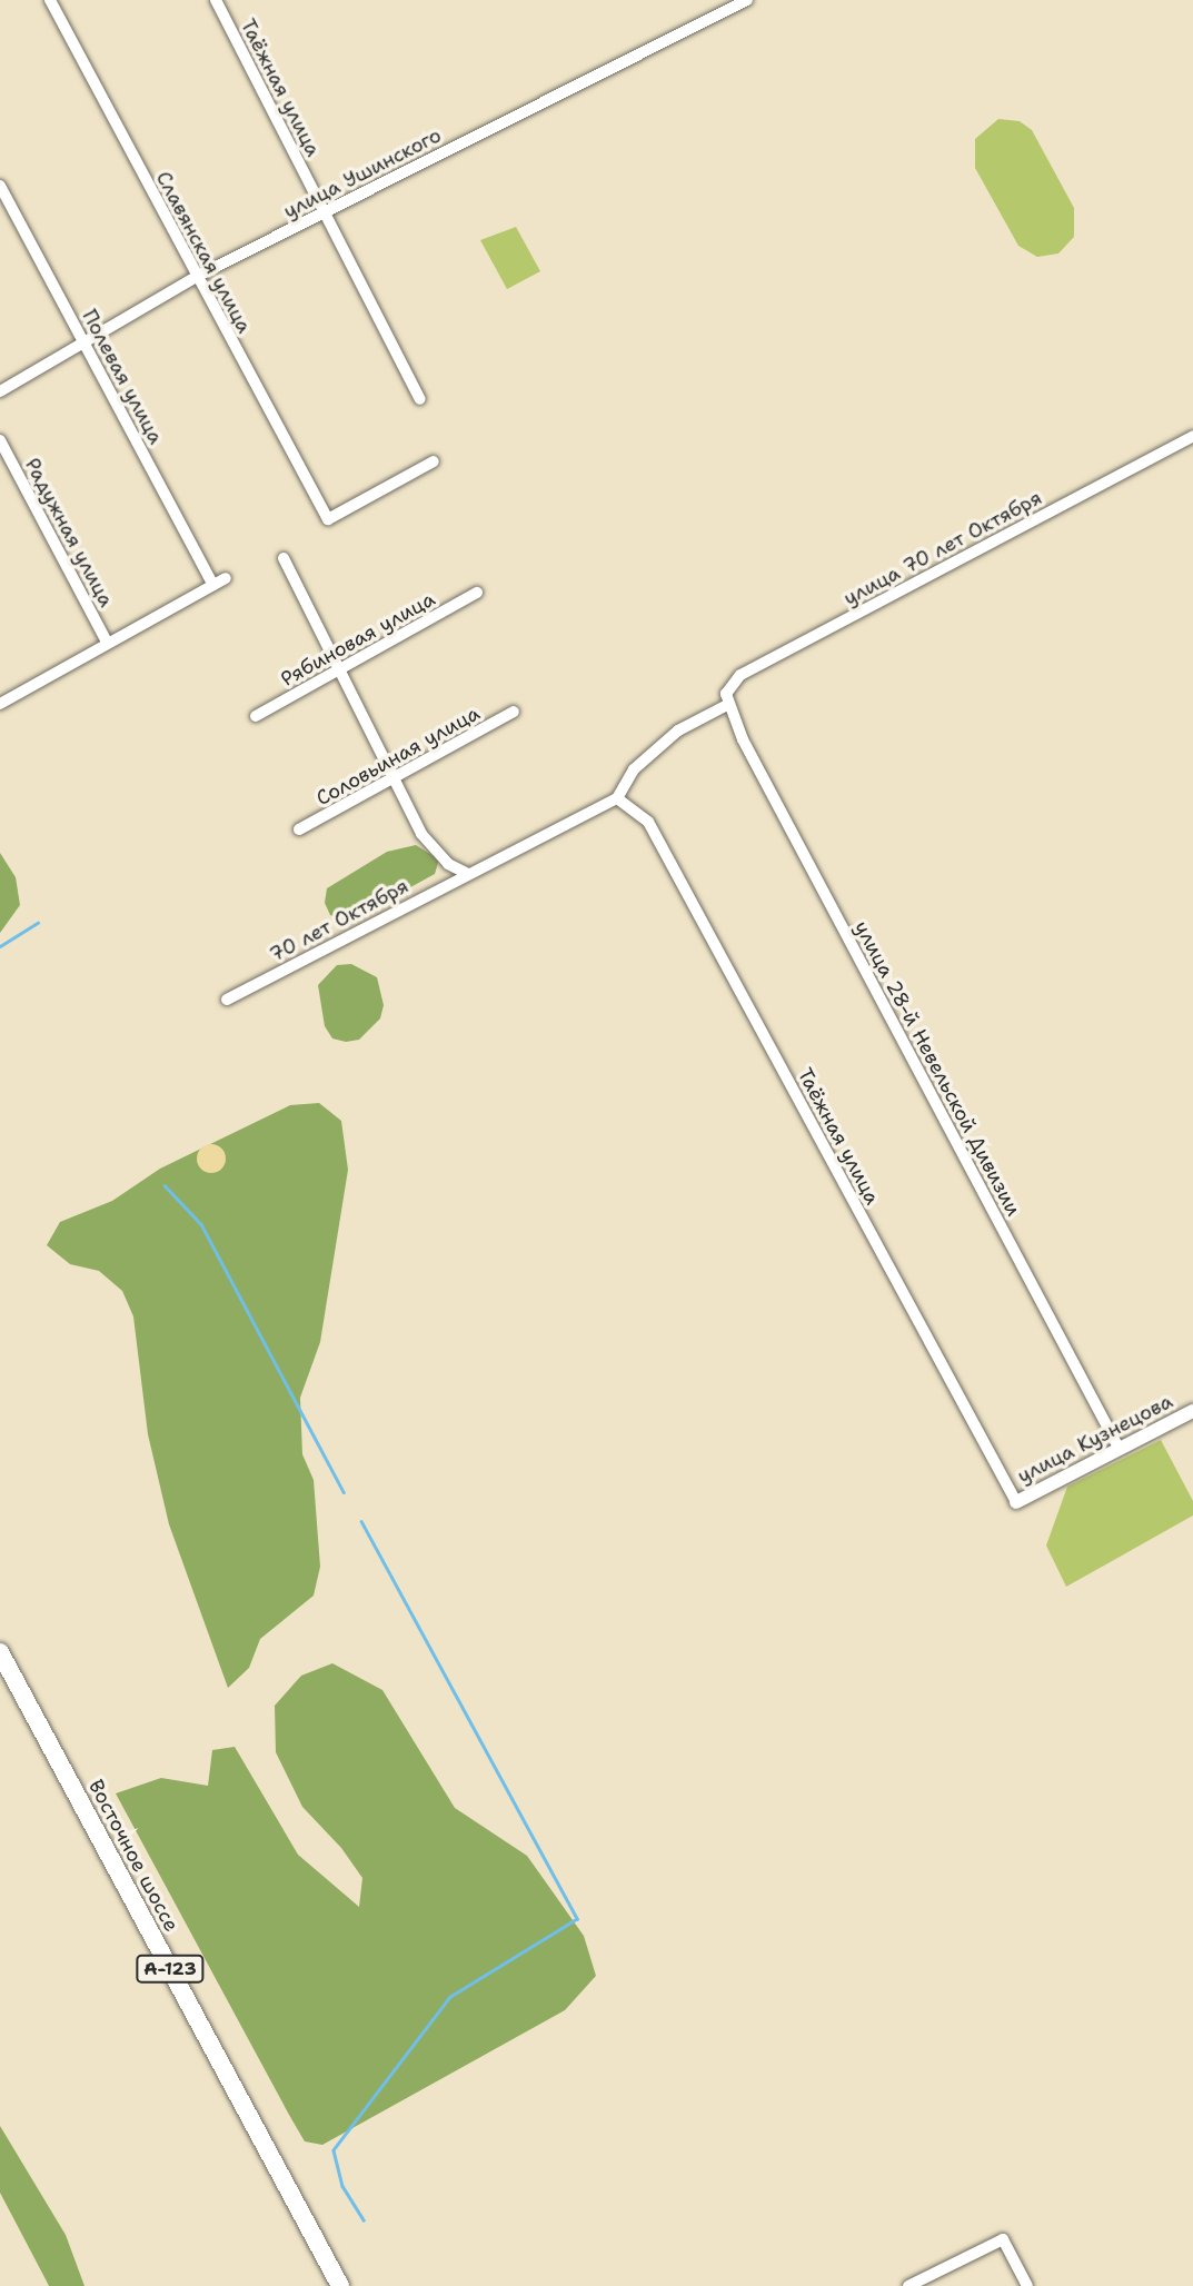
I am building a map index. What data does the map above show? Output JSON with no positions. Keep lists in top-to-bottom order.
{
  "streets": {
    "main road": ["Восточное шоссе", "А-123"],
    "street": [
      "Таёжная улица",
      "улица Ушинского",
      "Славянская улица",
      "Полевая улица",
      "Радужная улица",
      "улица 70 лет Октября",
      "Рябиновая улица",
      "Соловьиная улица",
      "70 лет Октября",
      "улица 28-й Невельской Дивизии",
      "улица Кузнецова"
    ]
  },
  "crossings": [
    ["Таёжная улица", "улица Ушинского"],
    ["Таёжная улица", "70 лет Октября"],
    ["Таёжная улица", "улица Кузнецова"],
    ["улица Ушинского", "Славянская улица"],
    ["улица Ушинского", "Полевая улица"],
    ["улица 70 лет Октября", "улица 28-й Невельской Дивизии"],
    ["улица 28-й Невельской Дивизии", "улица Кузнецова"]
  ]
}
